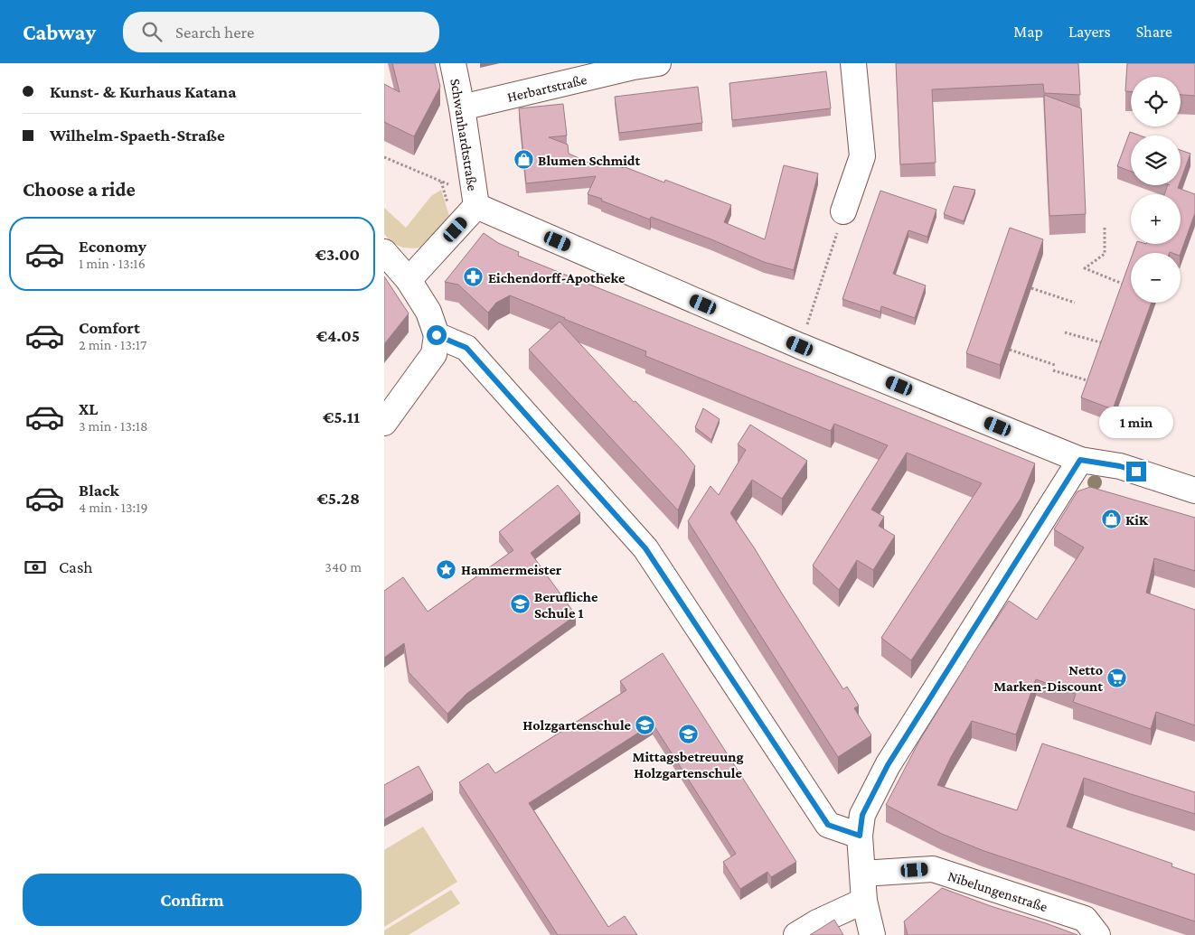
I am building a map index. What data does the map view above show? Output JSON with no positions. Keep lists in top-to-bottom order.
{
  "streets": {
    "street": ["Herbartstraße", "Schwanhardtstraße", "Nibelungenstraße"]
  },
  "crossings": [
    ["Herbartstraße", "Schwanhardtstraße"]
  ],
  "places": {
    "shop": ["Blumen Schmidt", "KiK"],
    "pharmacy": ["Eichendorff-Apotheke"],
    "place": ["Hammermeister"],
    "school or university": ["Berufliche Schule 1", "Holzgartenschule", "Mittagsbetreuung Holzgartenschule"],
    "supermarket": ["Netto Marken-Discount"]
  },
  "page": {
    "header": "Cabway",
    "search": "Search here",
    "nav": ["Map", "Layers", "Share"],
    "banner": ["Kunst- & Kurhaus Katana", "Wilhelm-Spaeth-Straße"],
    "map_buttons": ["+", "−"],
    "heading": "Choose a ride",
    "list": [
      {
        "name": "Economy",
        "note": "1 min · 13:16",
        "value": "€3.00"
      },
      {
        "name": "Comfort",
        "note": "2 min · 13:17",
        "value": "€4.05"
      },
      {
        "name": "XL",
        "note": "3 min · 13:18",
        "value": "€5.11"
      },
      {
        "name": "Black",
        "note": "4 min · 13:19",
        "value": "€5.28"
      }
    ],
    "bubble": "1 min",
    "pay": ["Cash", "340 m"],
    "buttons": "Confirm"
  }
}
